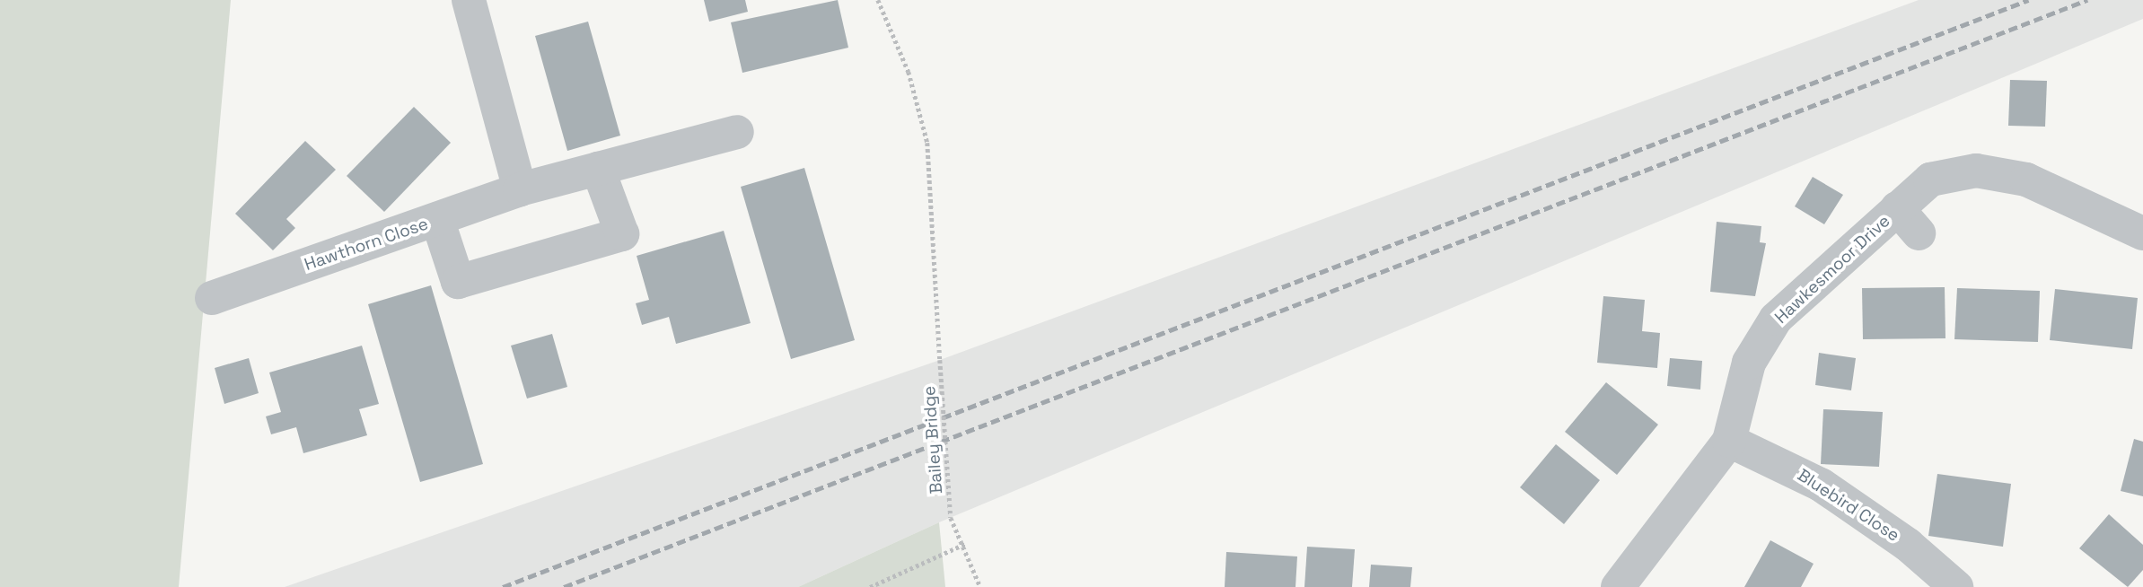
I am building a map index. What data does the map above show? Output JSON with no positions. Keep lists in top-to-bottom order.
{
  "streets": {
    "street": ["Hawthorn Close", "Hawkesmoor Drive", "Bluebird Close"],
    "path": ["Bailey Bridge"]
  },
  "crossings": [
    ["Hawkesmoor Drive", "Bluebird Close"]
  ]
}
